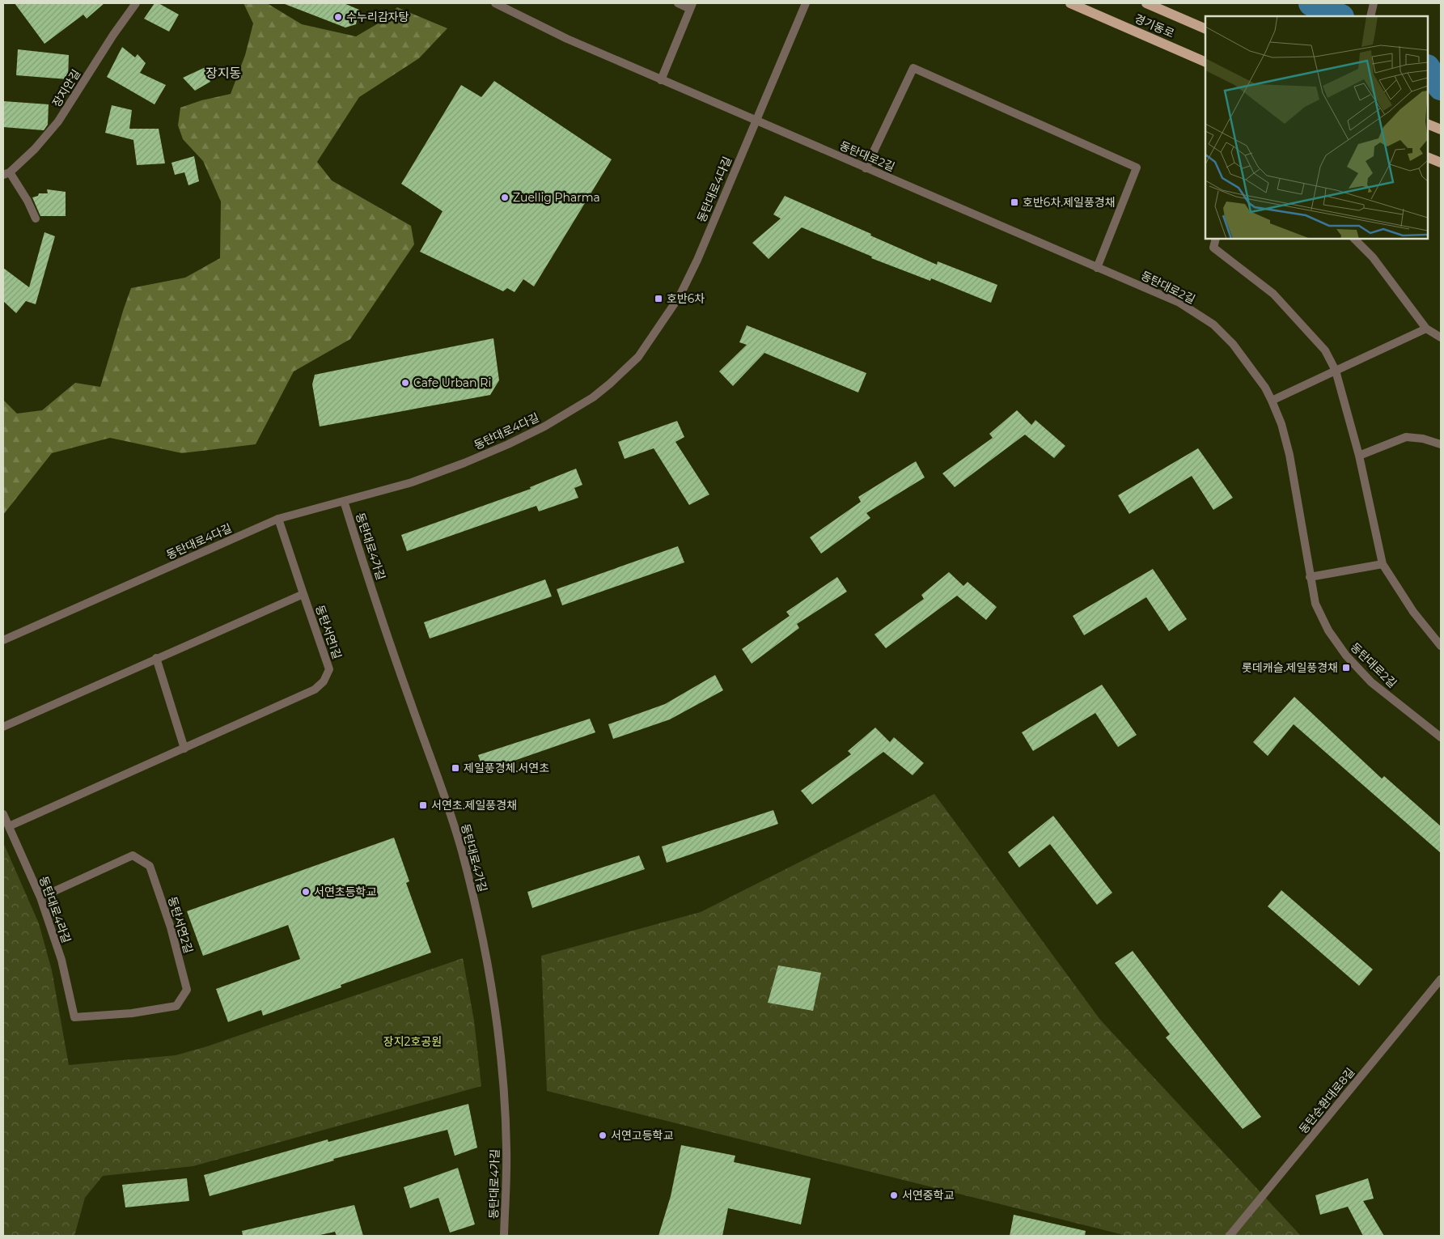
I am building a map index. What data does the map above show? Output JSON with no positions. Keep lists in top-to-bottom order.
{
  "streets": {
    "main road": ["경기동로"],
    "street": [
      "장지안길",
      "동탄대로2길",
      "동탄대로4다길",
      "동탄대로4가길",
      "동탄서연1길",
      "동탄대로4라길",
      "동탄서연2길",
      "동탄순환대로8길"
    ]
  },
  "crossings": [
    ["동탄대로2길", "동탄대로4다길"],
    ["동탄대로4다길", "동탄대로4가길"],
    ["동탄대로4다길", "동탄서연1길"],
    ["동탄서연1길", "동탄대로4라길"],
    ["동탄대로4라길", "동탄서연2길"]
  ],
  "districts": ["장지동"],
  "parks": ["장지2호공원"],
  "places": {
    "other": [
      "수누리감자탕",
      "Zuellig Pharma",
      "Cafe Urban Ri",
      "서연초등학교",
      "서연고등학교",
      "서연중학교"
    ],
    "transit": [
      "호반6차.제일풍경채",
      "호반6차",
      "롯데캐슬.제일풍경채",
      "제일풍경체.서연초",
      "서연초.제일풍경채"
    ]
  }
}
